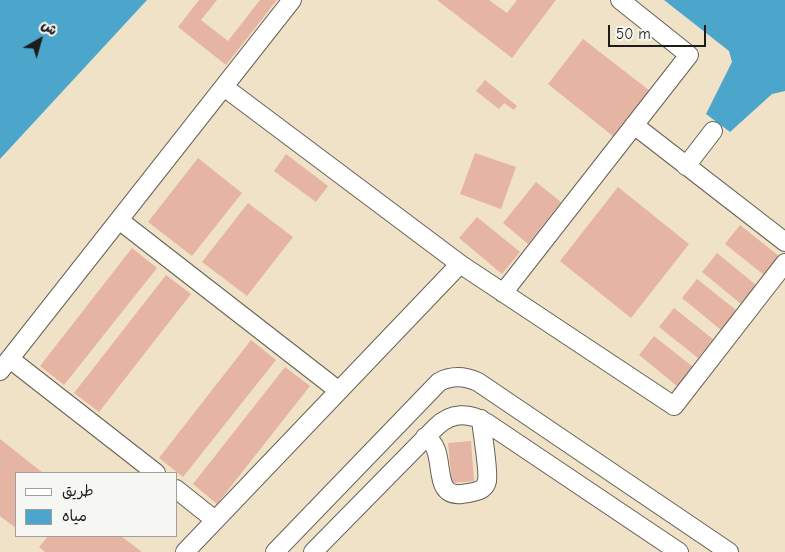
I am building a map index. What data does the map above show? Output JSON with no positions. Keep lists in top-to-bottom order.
{
  "legend": ["طريق", "مياه"],
  "scale_bar": "50 m",
  "north": "top right"
}
